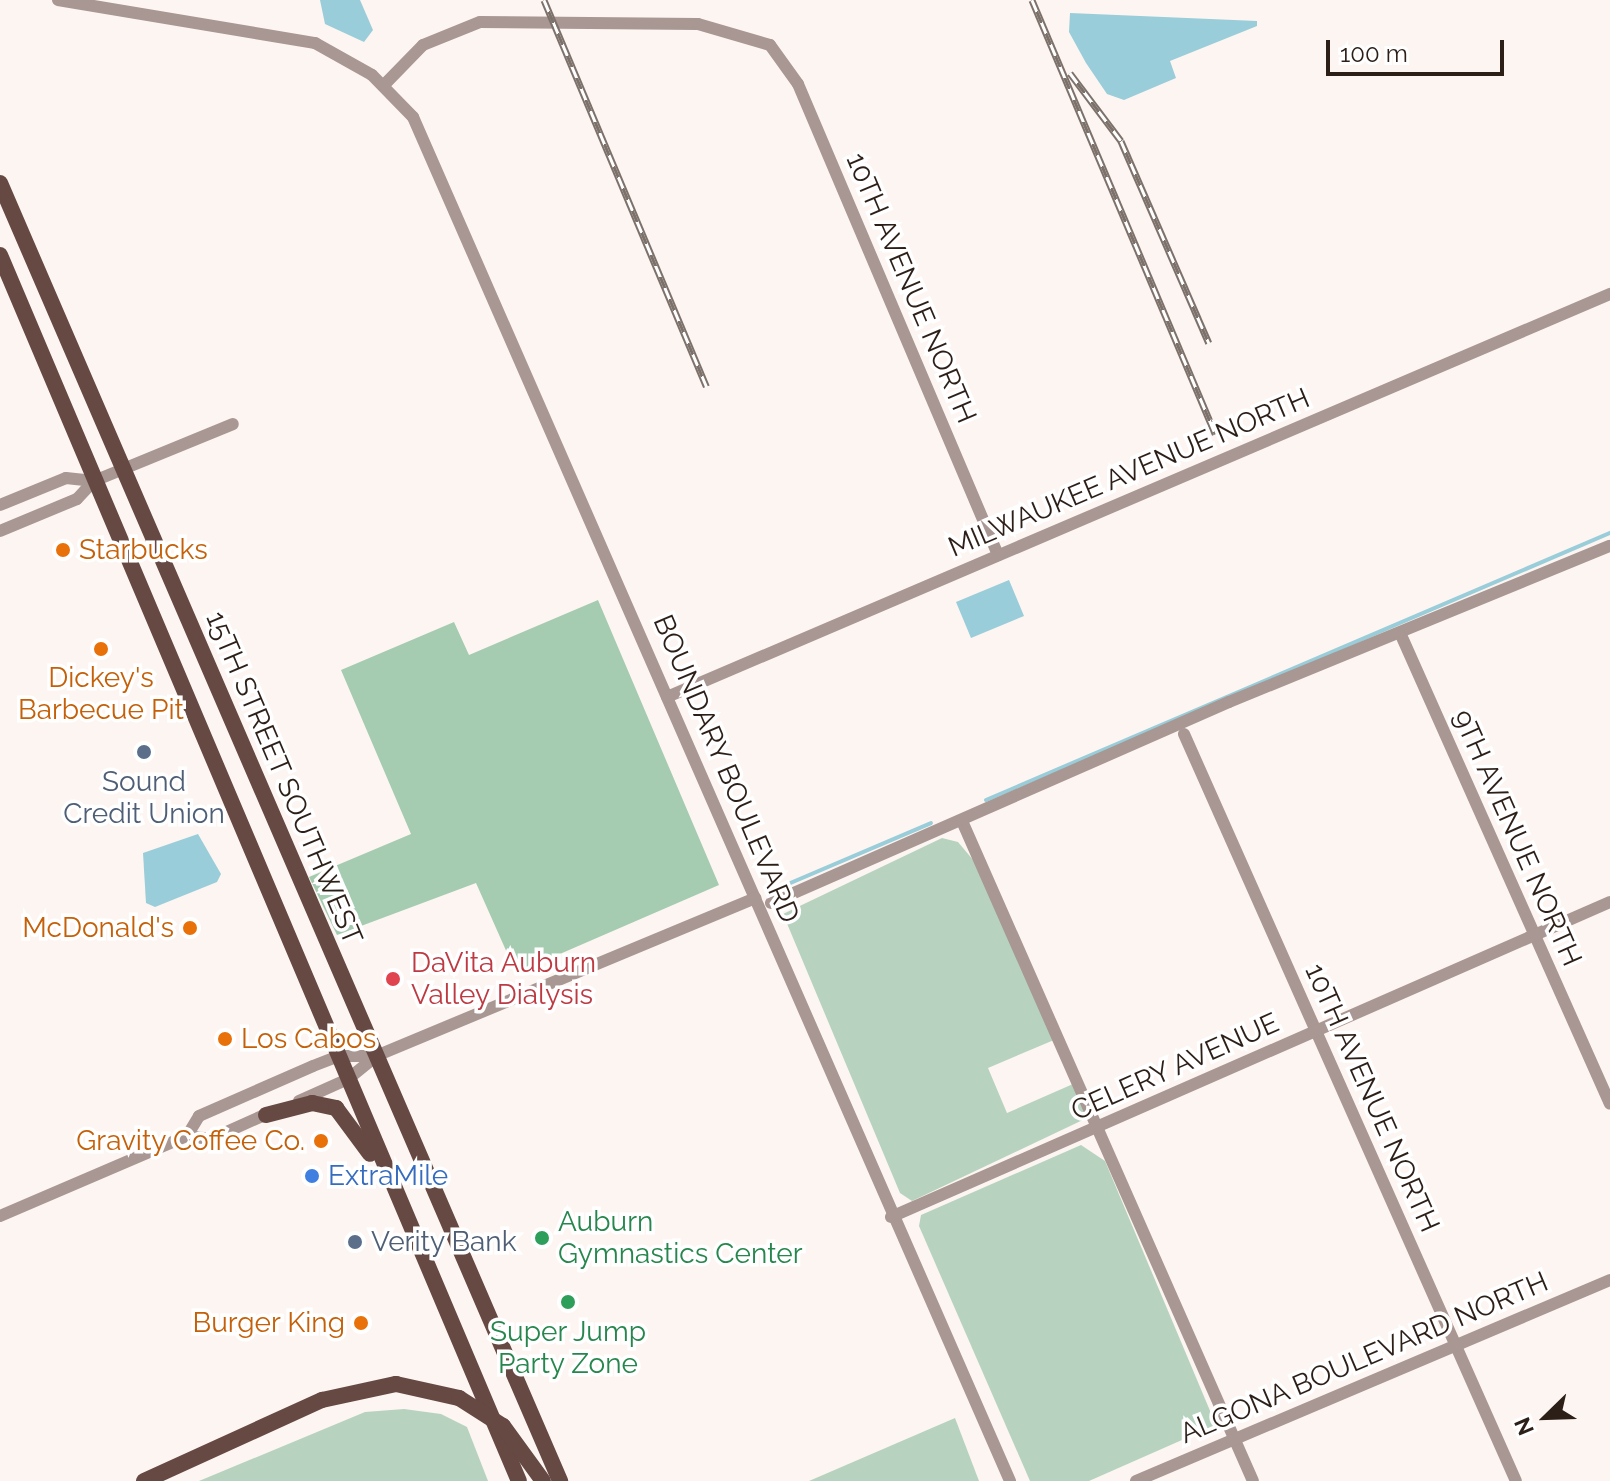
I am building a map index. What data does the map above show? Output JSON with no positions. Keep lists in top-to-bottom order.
{
  "streets": {
    "main road": ["15TH STREET SOUTHWEST"],
    "street": [
      "10TH AVENUE NORTH",
      "MILWAUKEE AVENUE NORTH",
      "BOUNDARY BOULEVARD",
      "9TH AVENUE NORTH",
      "CELERY AVENUE",
      "ALGONA BOULEVARD NORTH"
    ]
  },
  "crossings": [
    ["10TH AVENUE NORTH", "MILWAUKEE AVENUE NORTH"],
    ["10TH AVENUE NORTH", "BOUNDARY BOULEVARD"],
    ["10TH AVENUE NORTH", "CELERY AVENUE"],
    ["10TH AVENUE NORTH", "ALGONA BOULEVARD NORTH"],
    ["MILWAUKEE AVENUE NORTH", "BOUNDARY BOULEVARD"],
    ["BOUNDARY BOULEVARD", "CELERY AVENUE"],
    ["9TH AVENUE NORTH", "CELERY AVENUE"]
  ],
  "places": [
    "Starbucks",
    "Dickey's Barbecue Pit",
    "Sound Credit Union",
    "McDonald's",
    "DaVita Auburn Valley Dialysis",
    "Los Cabos",
    "Gravity Coffee Co.",
    "ExtraMile",
    "Auburn Gymnastics Center",
    "Verity Bank",
    "Super Jump Party Zone",
    "Burger King"
  ],
  "scale_bar": "100 m",
  "north": "bottom left"
}
